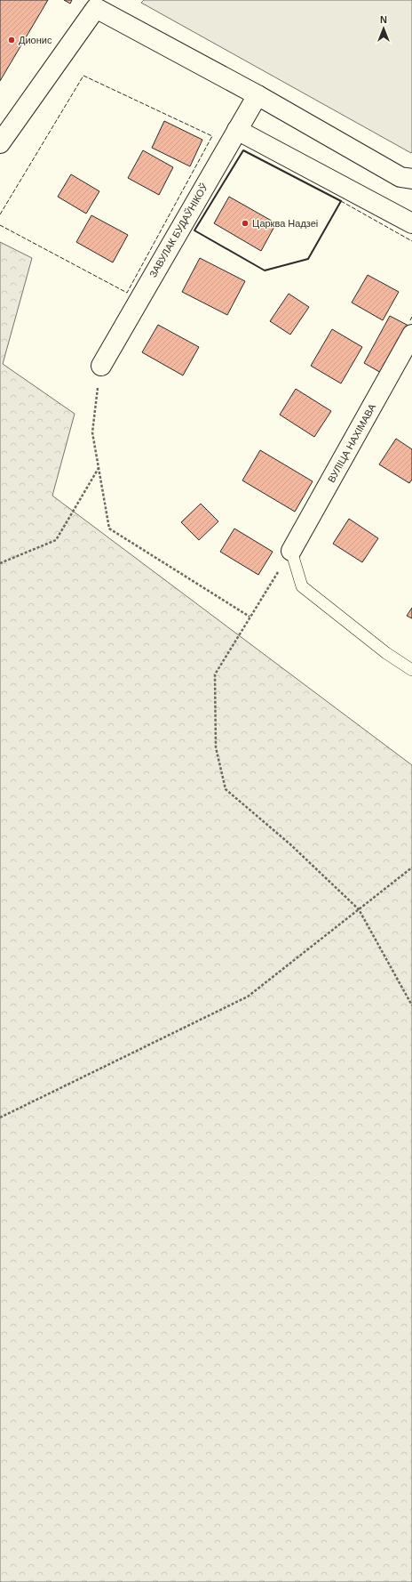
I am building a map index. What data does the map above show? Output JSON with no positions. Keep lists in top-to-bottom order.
{
  "streets": {
    "street": ["ЗАВУЛАК БУДАЎНІКОЎ", "ВУЛІЦА НАХІМАВА"]
  },
  "places": ["Дионис", "Царква Надзеі"],
  "north": "top"
}
